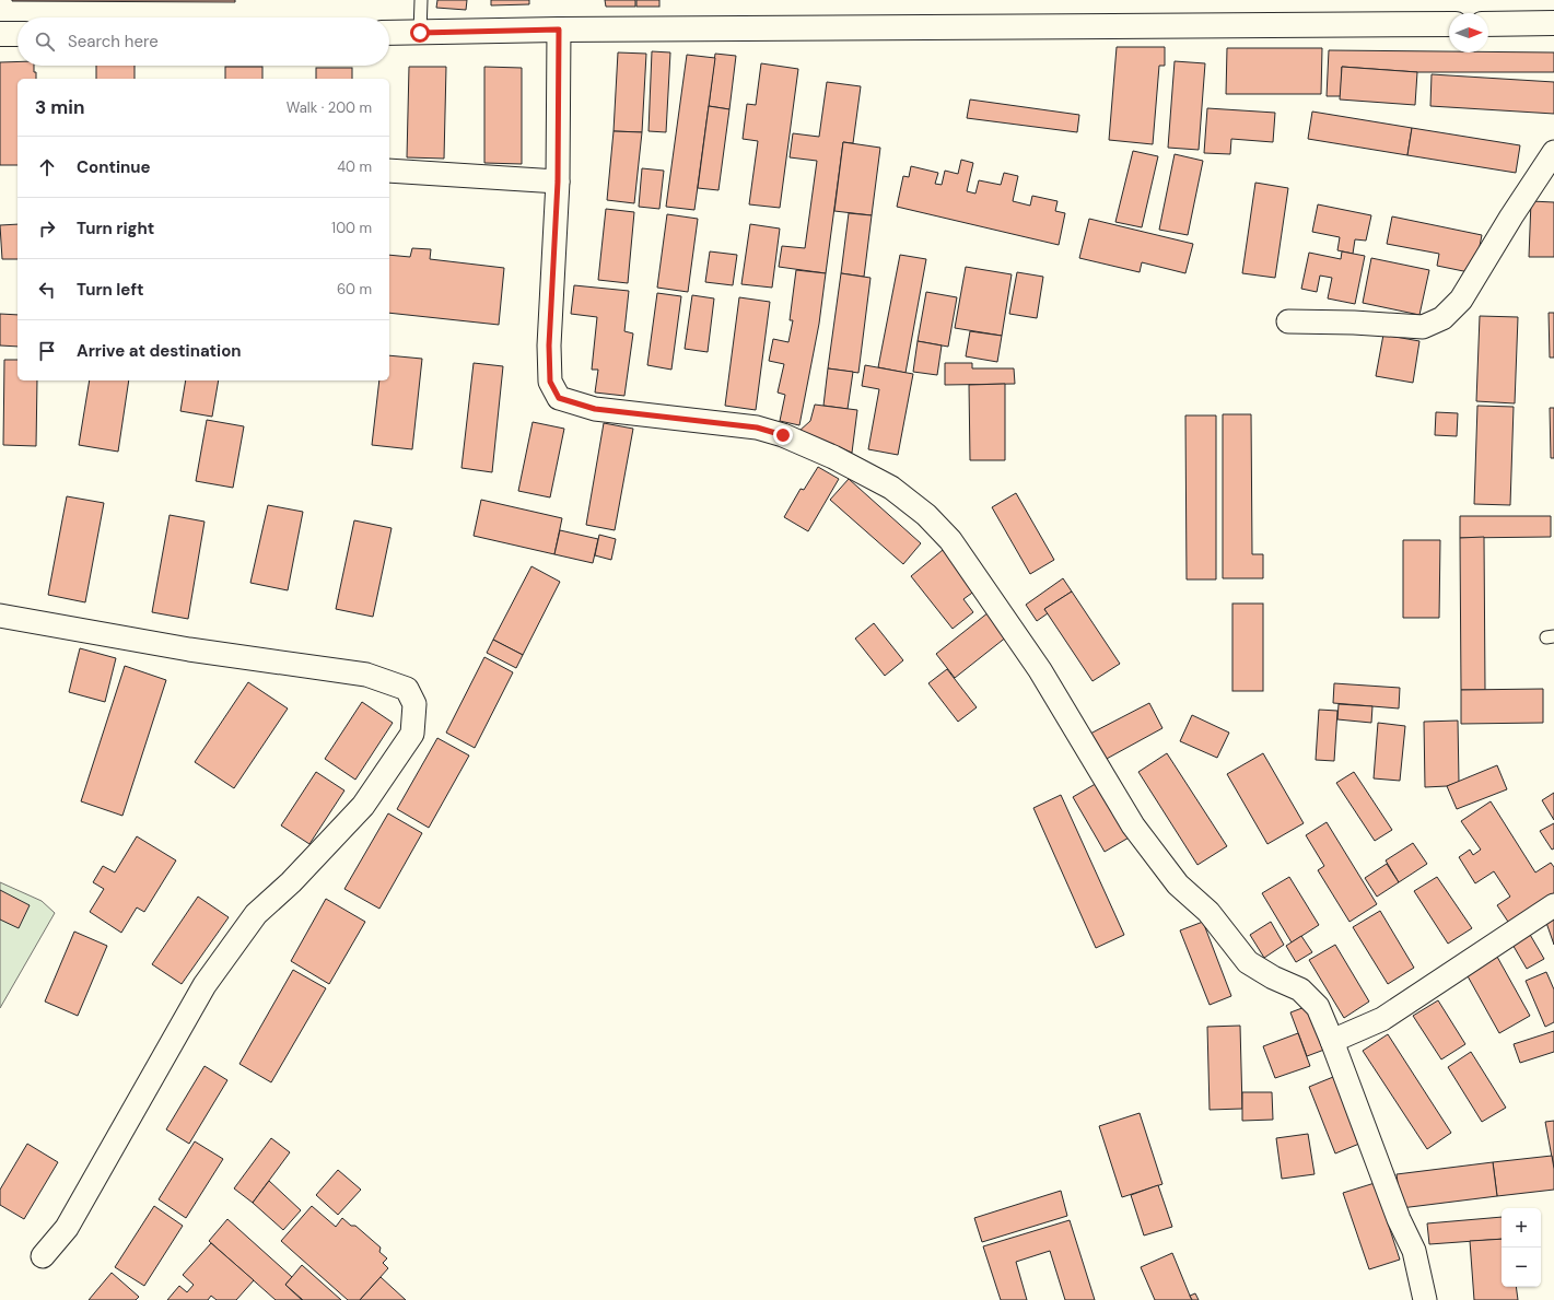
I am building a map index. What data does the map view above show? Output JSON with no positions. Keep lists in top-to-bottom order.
{
  "north": "right",
  "page": {
    "search": "Search here",
    "heading": ["3 min", "Walk · 200 m"],
    "list": [
      ["Continue", "40 m"],
      ["Turn right", "100 m"],
      ["Turn left", "60 m"],
      "Arrive at destination"
    ],
    "map_buttons": ["+", "−"]
  }
}
